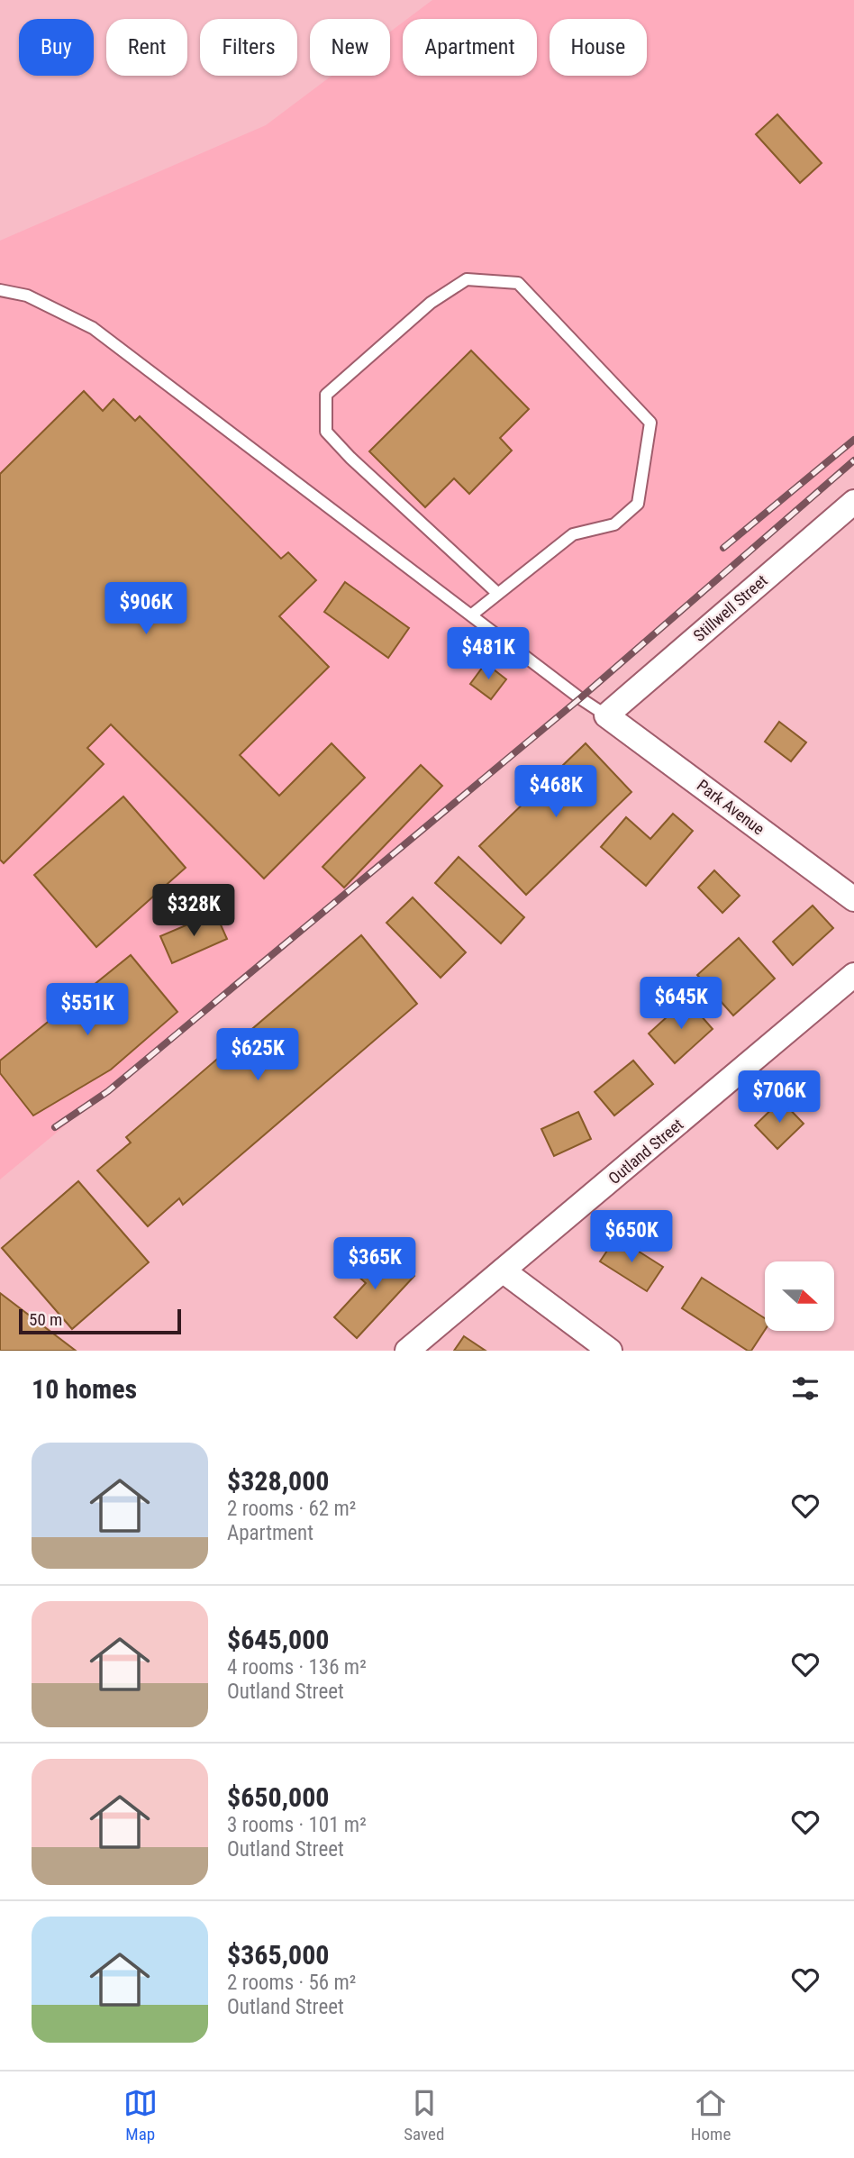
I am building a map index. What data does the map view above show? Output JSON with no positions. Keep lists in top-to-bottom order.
{
  "streets": {
    "street": ["Stillwell Street", "Park Avenue", "Outland Street"]
  },
  "crossings": [
    ["Stillwell Street", "Park Avenue"]
  ],
  "scale_bar": "50 m",
  "north": "right",
  "page": {
    "chip": [
      "Buy",
      "Rent",
      "Filters",
      "New",
      "Apartment",
      "House"
    ],
    "price": [
      "$906K",
      "$481K",
      "$468K",
      "$328K",
      "$645K",
      "$551K",
      "$625K",
      "$706K",
      "$650K",
      "$365K"
    ],
    "scale": "50 m",
    "heading": "10 homes",
    "list": [
      {
        "name": "$328,000",
        "note": "2 rooms · 62 m² · Apartment"
      },
      {
        "name": "$645,000",
        "note": "4 rooms · 136 m² · Outland Street"
      },
      {
        "name": "$650,000",
        "note": "3 rooms · 101 m² · Outland Street"
      },
      {
        "name": "$365,000",
        "note": "2 rooms · 56 m² · Outland Street"
      }
    ],
    "tabs": ["Map", "Saved", "Home"]
  }
}
